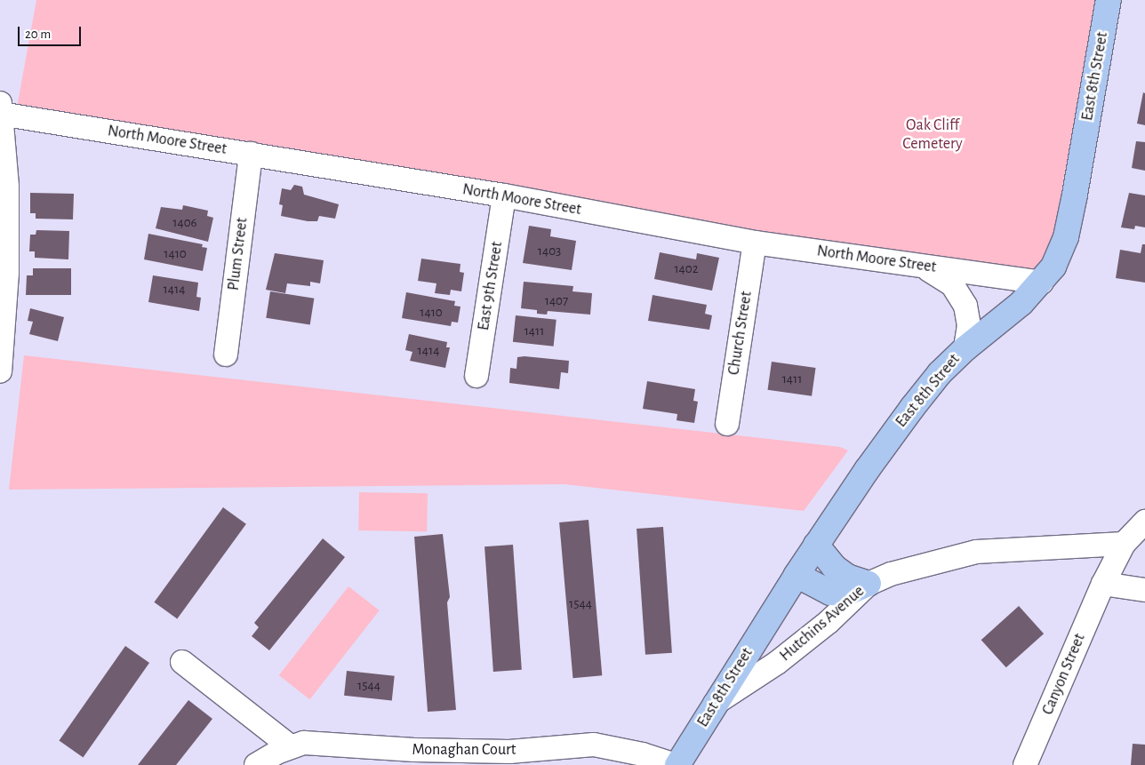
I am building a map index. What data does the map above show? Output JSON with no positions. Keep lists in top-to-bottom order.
{
  "streets": {
    "main road": ["East 8th Street"],
    "street": [
      "North Moore Street",
      "Plum Street",
      "East 9th Street",
      "Church Street",
      "Hutchins Avenue",
      "Canyon Street",
      "Monaghan Court"
    ]
  },
  "crossings": [
    ["East 8th Street", "North Moore Street"],
    ["East 8th Street", "Hutchins Avenue"],
    ["East 8th Street", "Monaghan Court"],
    ["North Moore Street", "Plum Street"],
    ["North Moore Street", "East 9th Street"],
    ["North Moore Street", "Church Street"]
  ],
  "parks": ["Oak Cliff Cemetery"],
  "house_numbers": [
    "1406",
    "1403",
    "1410",
    "1402",
    "1414",
    "1407",
    "1410",
    "1411",
    "1414",
    "1411",
    "1544",
    "1544"
  ],
  "scale_bar": "20 m"
}
